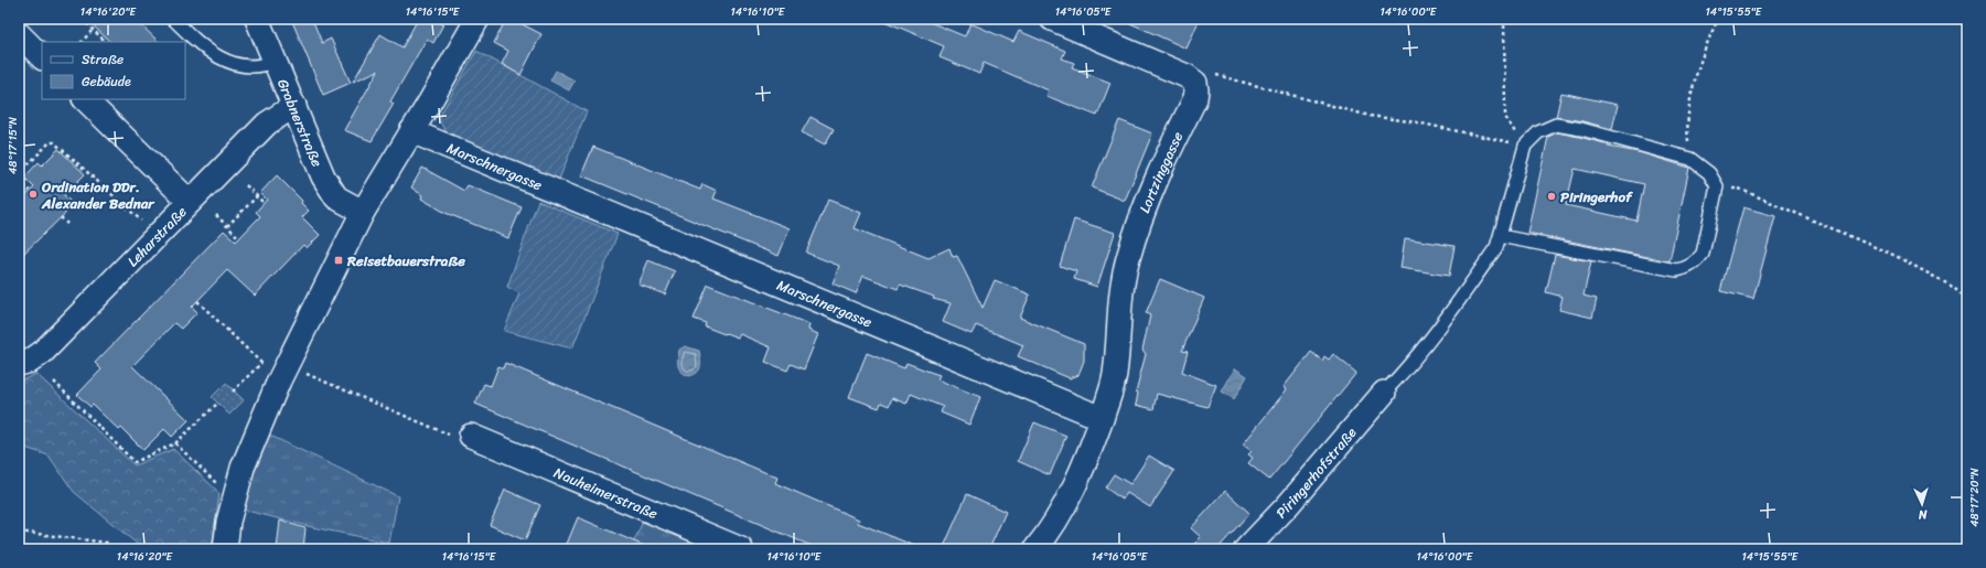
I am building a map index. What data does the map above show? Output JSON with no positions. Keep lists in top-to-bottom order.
{
  "streets": {
    "street": [
      "Grabnerstraße",
      "Marschnergasse",
      "Lortzinggasse",
      "Leharstraße",
      "Piringerhofstraße",
      "Nauheimerstraße"
    ]
  },
  "crossings": [
    ["Grabnerstraße", "Leharstraße"],
    ["Marschnergasse", "Lortzinggasse"]
  ],
  "places": {
    "other": ["Ordination DDr. Alexander Bednar", "Piringerhof"],
    "transit": ["Reisetbauerstraße"]
  },
  "legend": ["Straße", "Gebäude"],
  "north": "bottom",
  "coordinates": [
    "14°16'20\"E",
    "14°16'15\"E",
    "14°16'10\"E",
    "14°16'05\"E",
    "14°16'00\"E",
    "14°15'55\"E",
    "48°17'15\"N",
    "48°17'20\"N"
  ]
}
